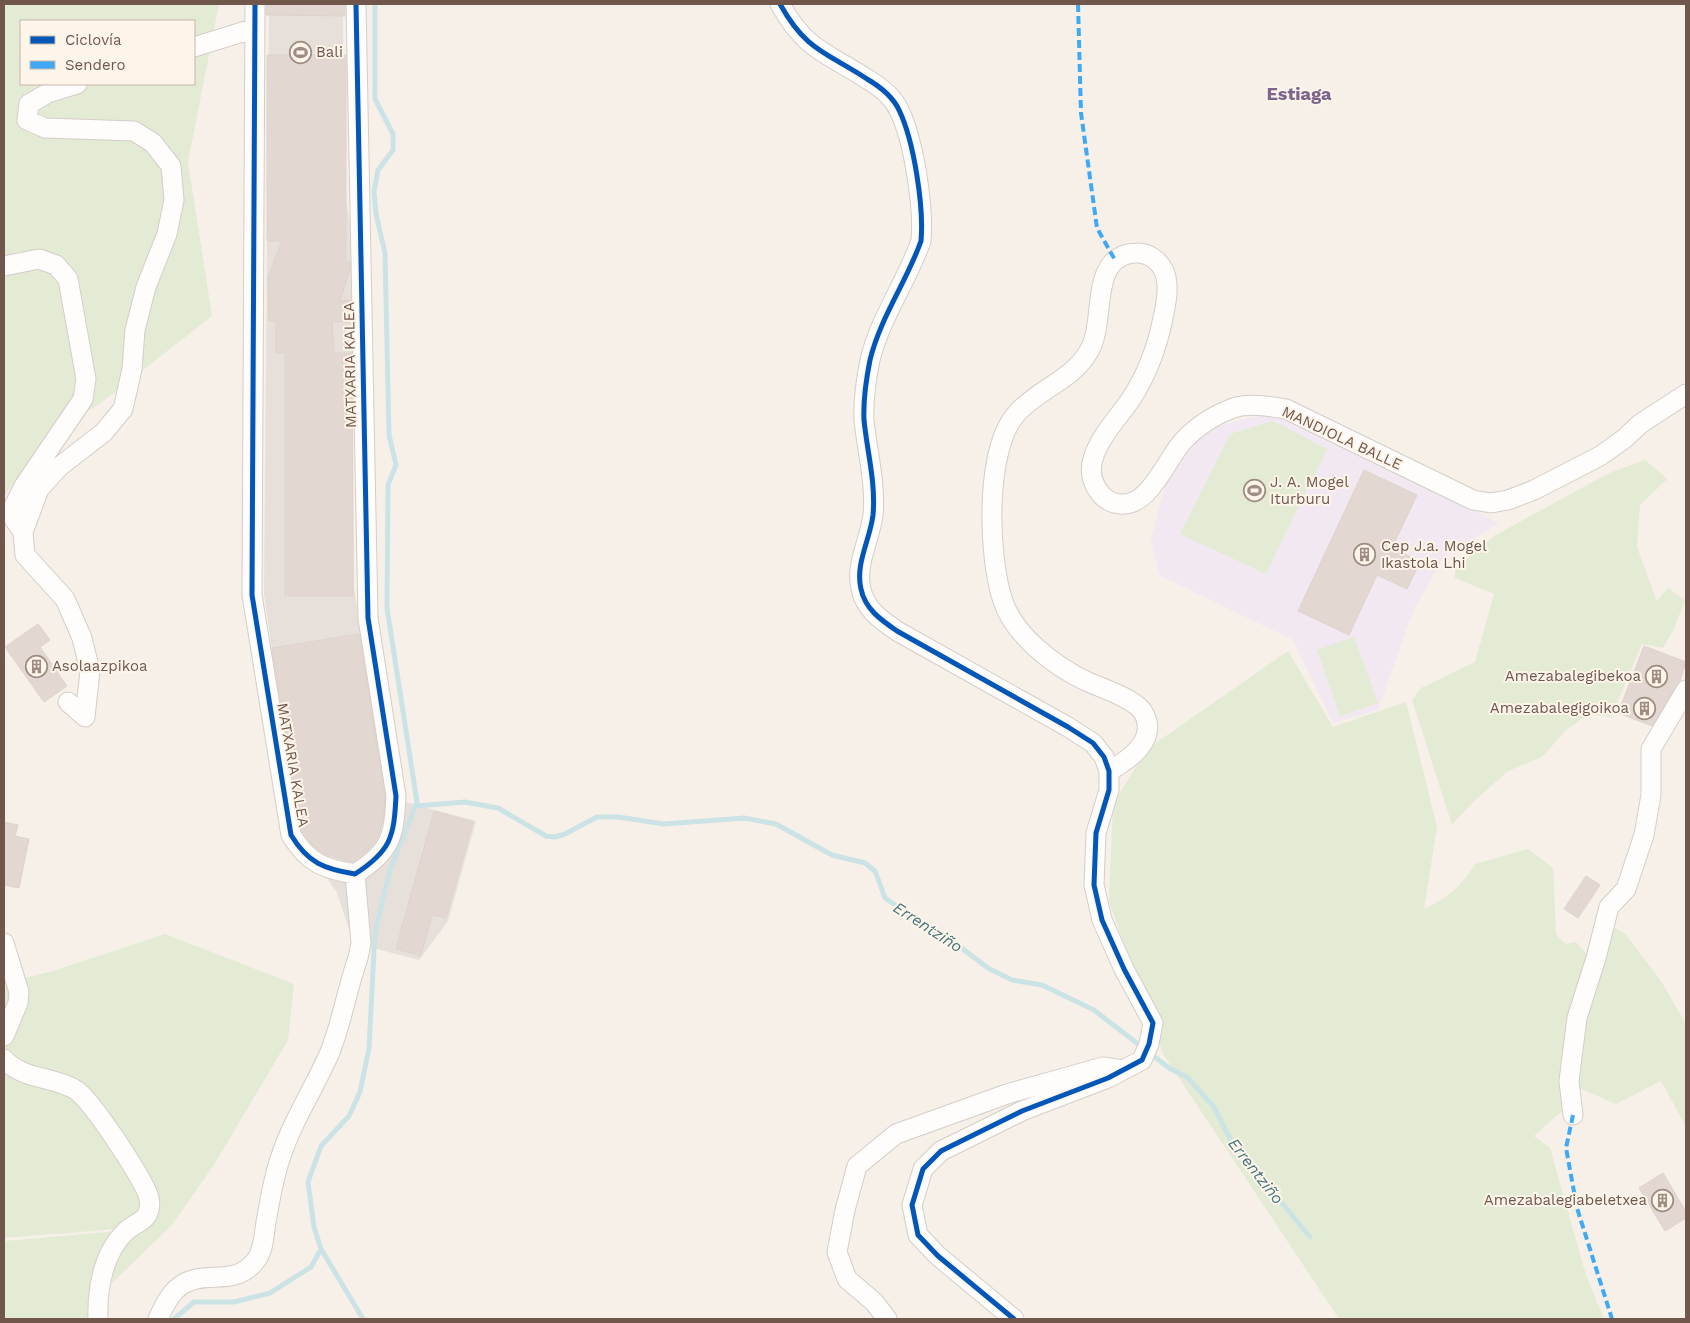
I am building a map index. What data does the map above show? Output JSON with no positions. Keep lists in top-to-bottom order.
{
  "streets": {
    "street": ["MATXARIA KALEA", "MANDIOLA BALLE"]
  },
  "districts": ["Estiaga"],
  "water": ["Errentziño"],
  "places": {
    "sports": ["Bali", "J. A. Mogel Iturburu"],
    "building": [
      "Cep J.a. Mogel Ikastola Lhi",
      "Asolaazpikoa",
      "Amezabalegibekoa",
      "Amezabalegigoikoa",
      "Amezabalegiabeletxea"
    ]
  },
  "legend": ["Ciclovía", "Sendero"]
}
